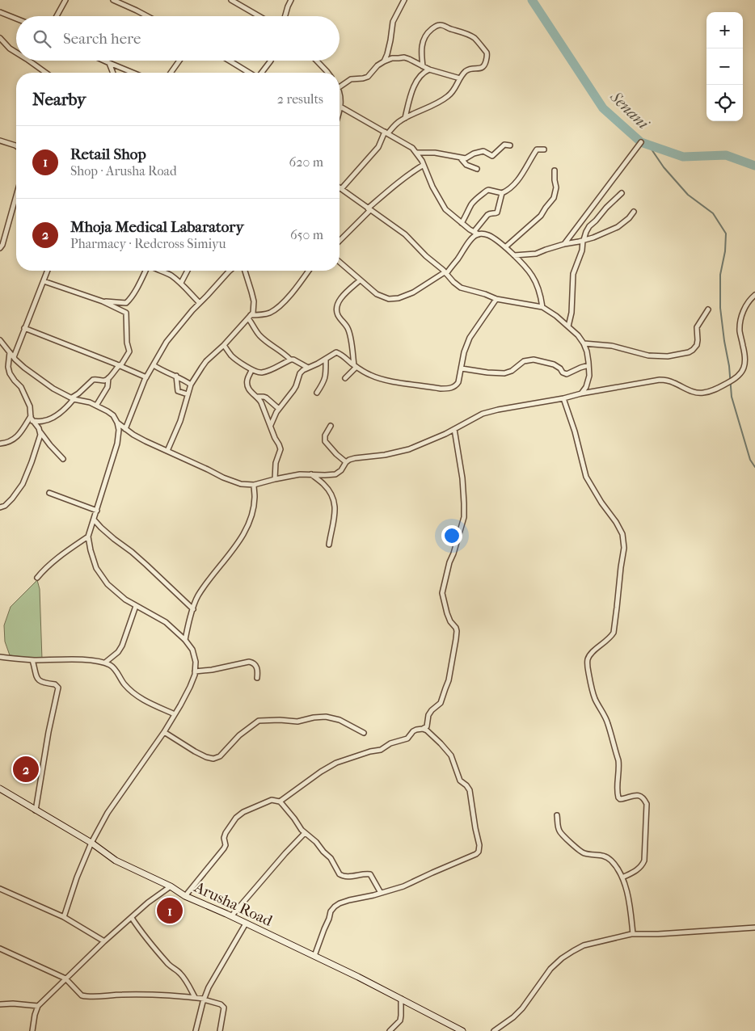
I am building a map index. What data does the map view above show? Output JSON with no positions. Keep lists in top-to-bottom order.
{
  "streets": {
    "main road": ["Arusha Road"]
  },
  "water": ["Senani"],
  "page": {
    "map_buttons": ["+", "−"],
    "search": "Search here",
    "heading": ["Nearby", "2 results"],
    "list": [
      {
        "mark": "1",
        "name": "Retail Shop",
        "note": "Shop · Arusha Road",
        "value": "620 m"
      },
      {
        "mark": "2",
        "name": "Mhoja Medical Labaratory",
        "note": "Pharmacy · Redcross Simiyu",
        "value": "650 m"
      }
    ],
    "pins": ["2", "1"]
  }
}
